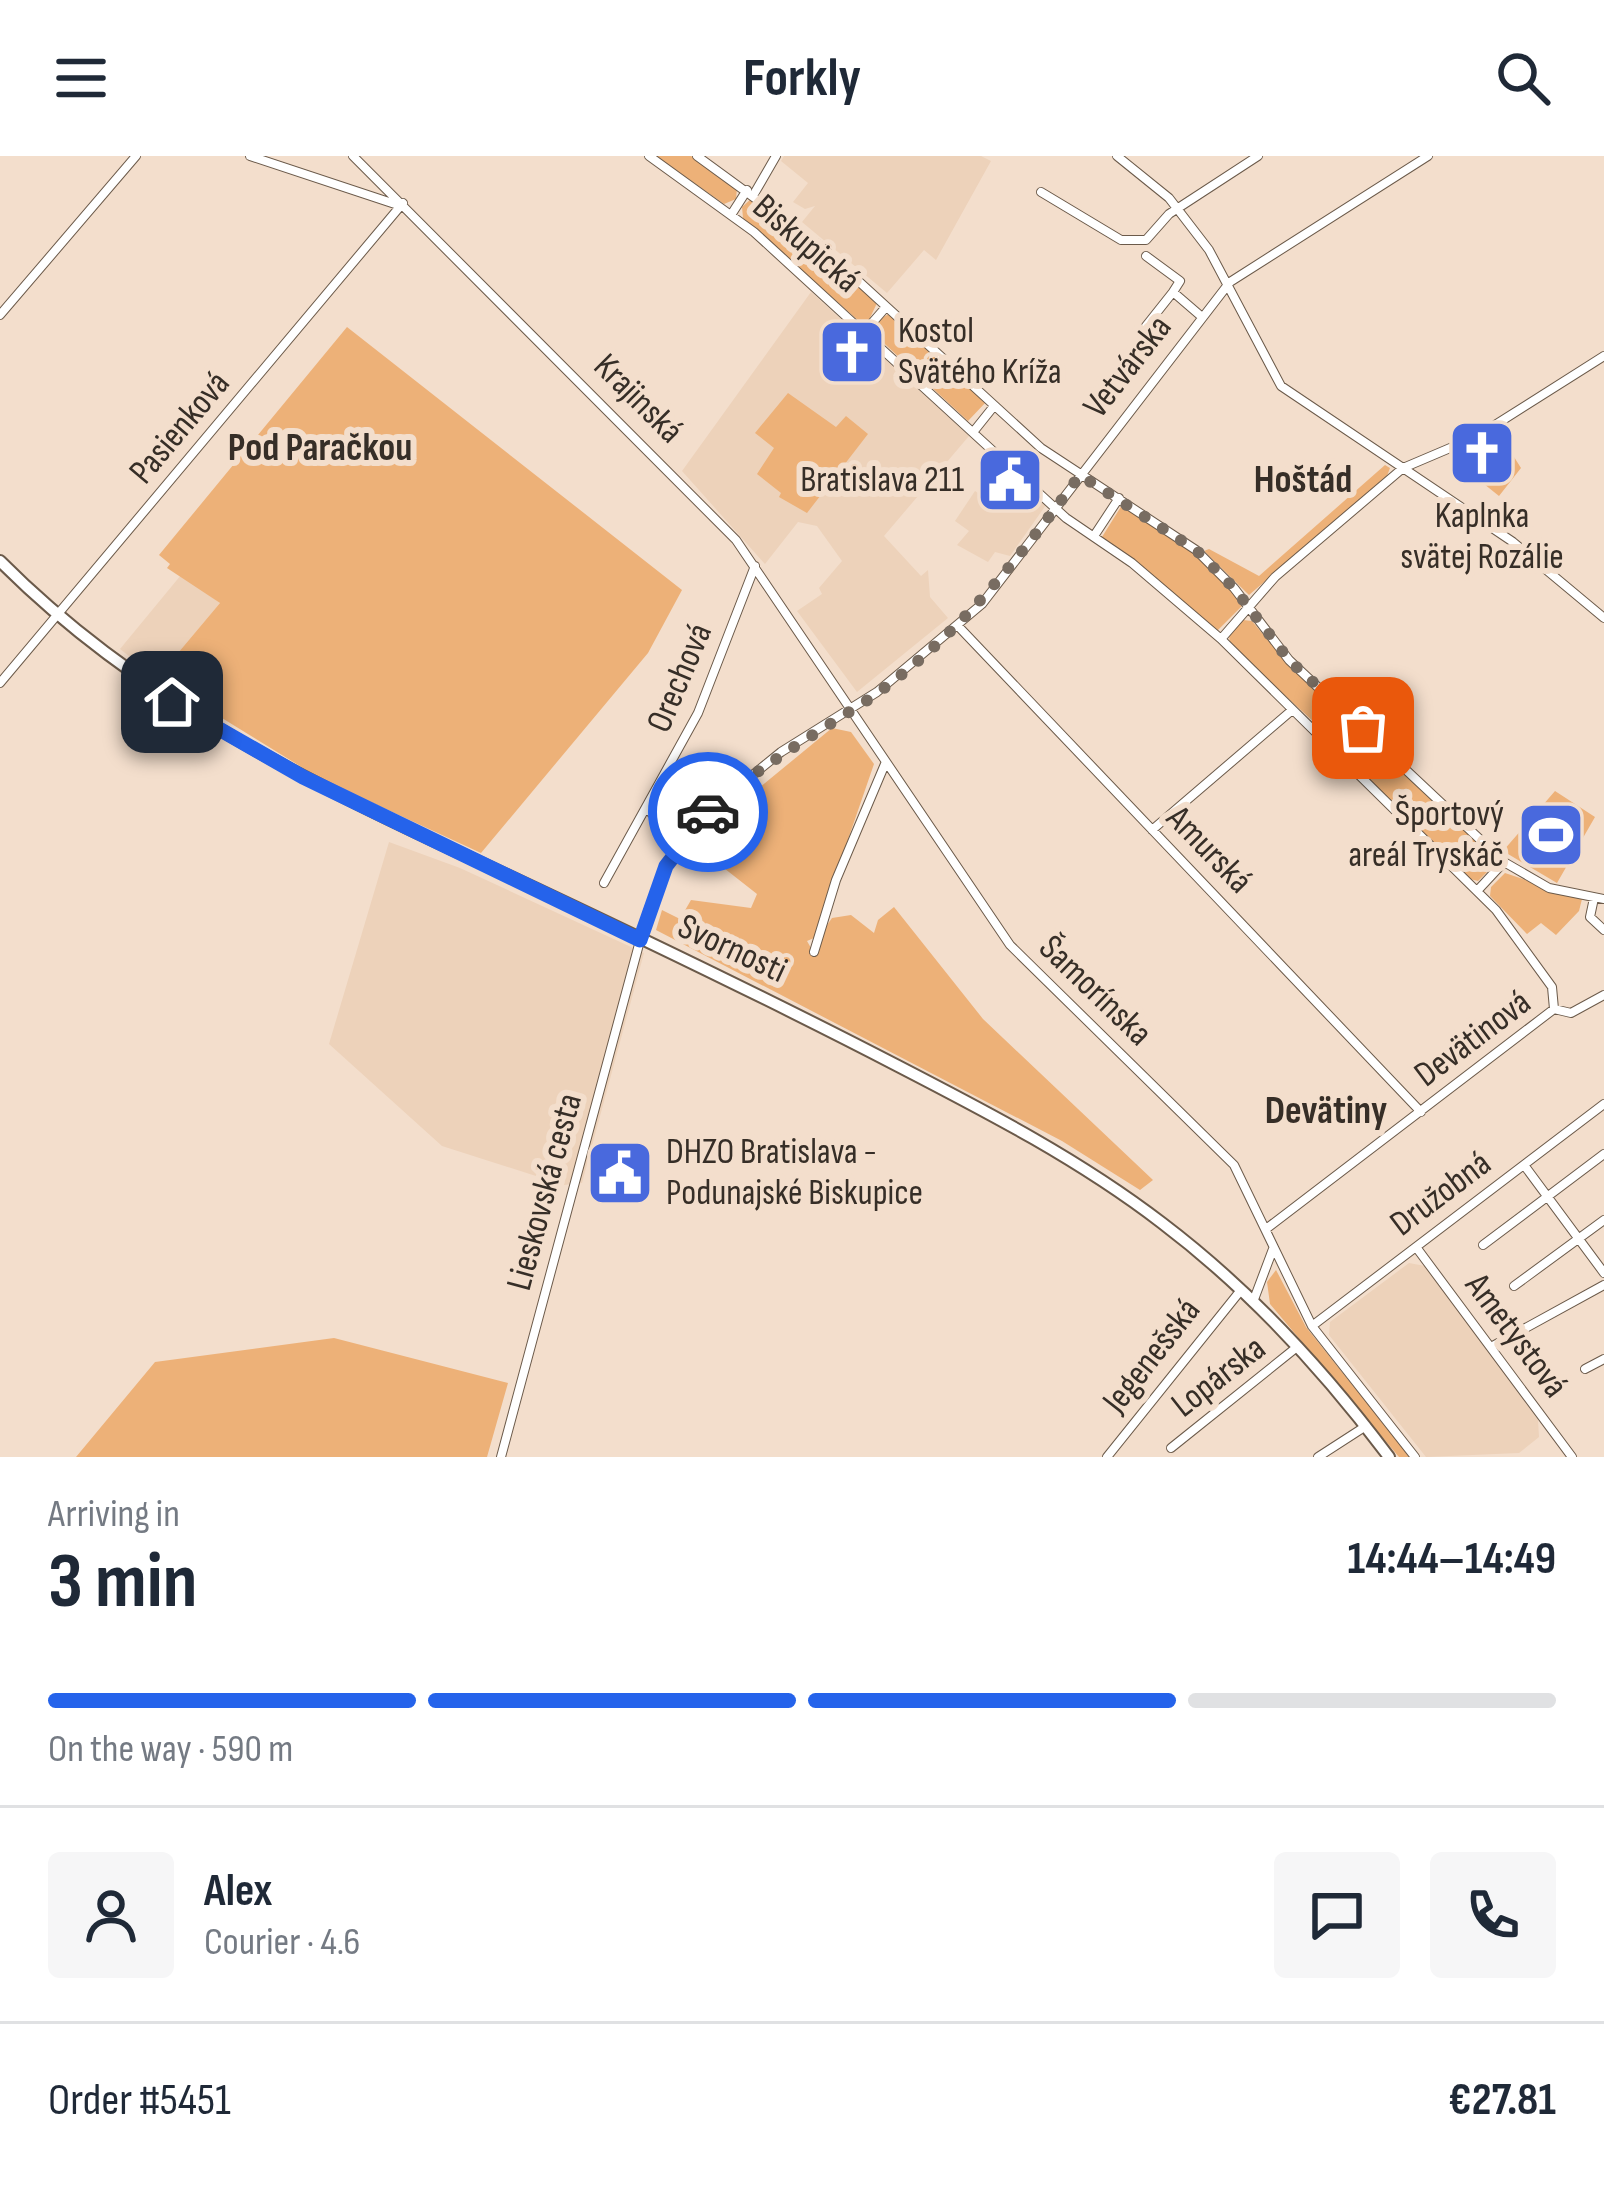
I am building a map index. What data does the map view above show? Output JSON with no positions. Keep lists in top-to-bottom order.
{
  "streets": {
    "main road": ["Svornosti"],
    "street": [
      "Biskupická",
      "Vetvárska",
      "Krajinská",
      "Pasienková",
      "Orechová",
      "Amurská",
      "Šamorínska",
      "Devätinová",
      "Lieskovská cesta",
      "Družobná",
      "Ametystová",
      "Jegenešská",
      "Lopárska"
    ]
  },
  "crossings": [
    ["Biskupická", "Vetvárska"],
    ["Biskupická", "Devätinová"],
    ["Vetvárska", "Krajinská"],
    ["Vetvárska", "Amurská"],
    ["Vetvárska", "Šamorínska"],
    ["Vetvárska", "Lieskovská cesta"],
    ["Krajinská", "Pasienková"],
    ["Krajinská", "Orechová"],
    ["Krajinská", "Šamorínska"],
    ["Pasienková", "Svornosti"],
    ["Amurská", "Devätinová"],
    ["Svornosti", "Lieskovská cesta"],
    ["Svornosti", "Jegenešská"],
    ["Svornosti", "Lopárska"],
    ["Šamorínska", "Devätinová"],
    ["Šamorínska", "Družobná"],
    ["Družobná", "Ametystová"]
  ],
  "districts": ["Pod Paračkou", "Hoštád", "Devätiny"],
  "places": {
    "church": ["Kostol Svätého Kríža", "Kaplnka svätej Rozálie"],
    "public building": ["Bratislava 211", "DHZO Bratislava - Podunajské Biskupice"],
    "sports": ["Športový areál Tryskáč"]
  },
  "page": {
    "header": "Forkly",
    "heading": ["3 min", "Arriving in", "14:44–14:49"],
    "panel": [
      "Alex",
      "Courier · 4.6",
      "Order #5451",
      "€27.81"
    ],
    "bar": "On the way · 590 m"
  }
}
